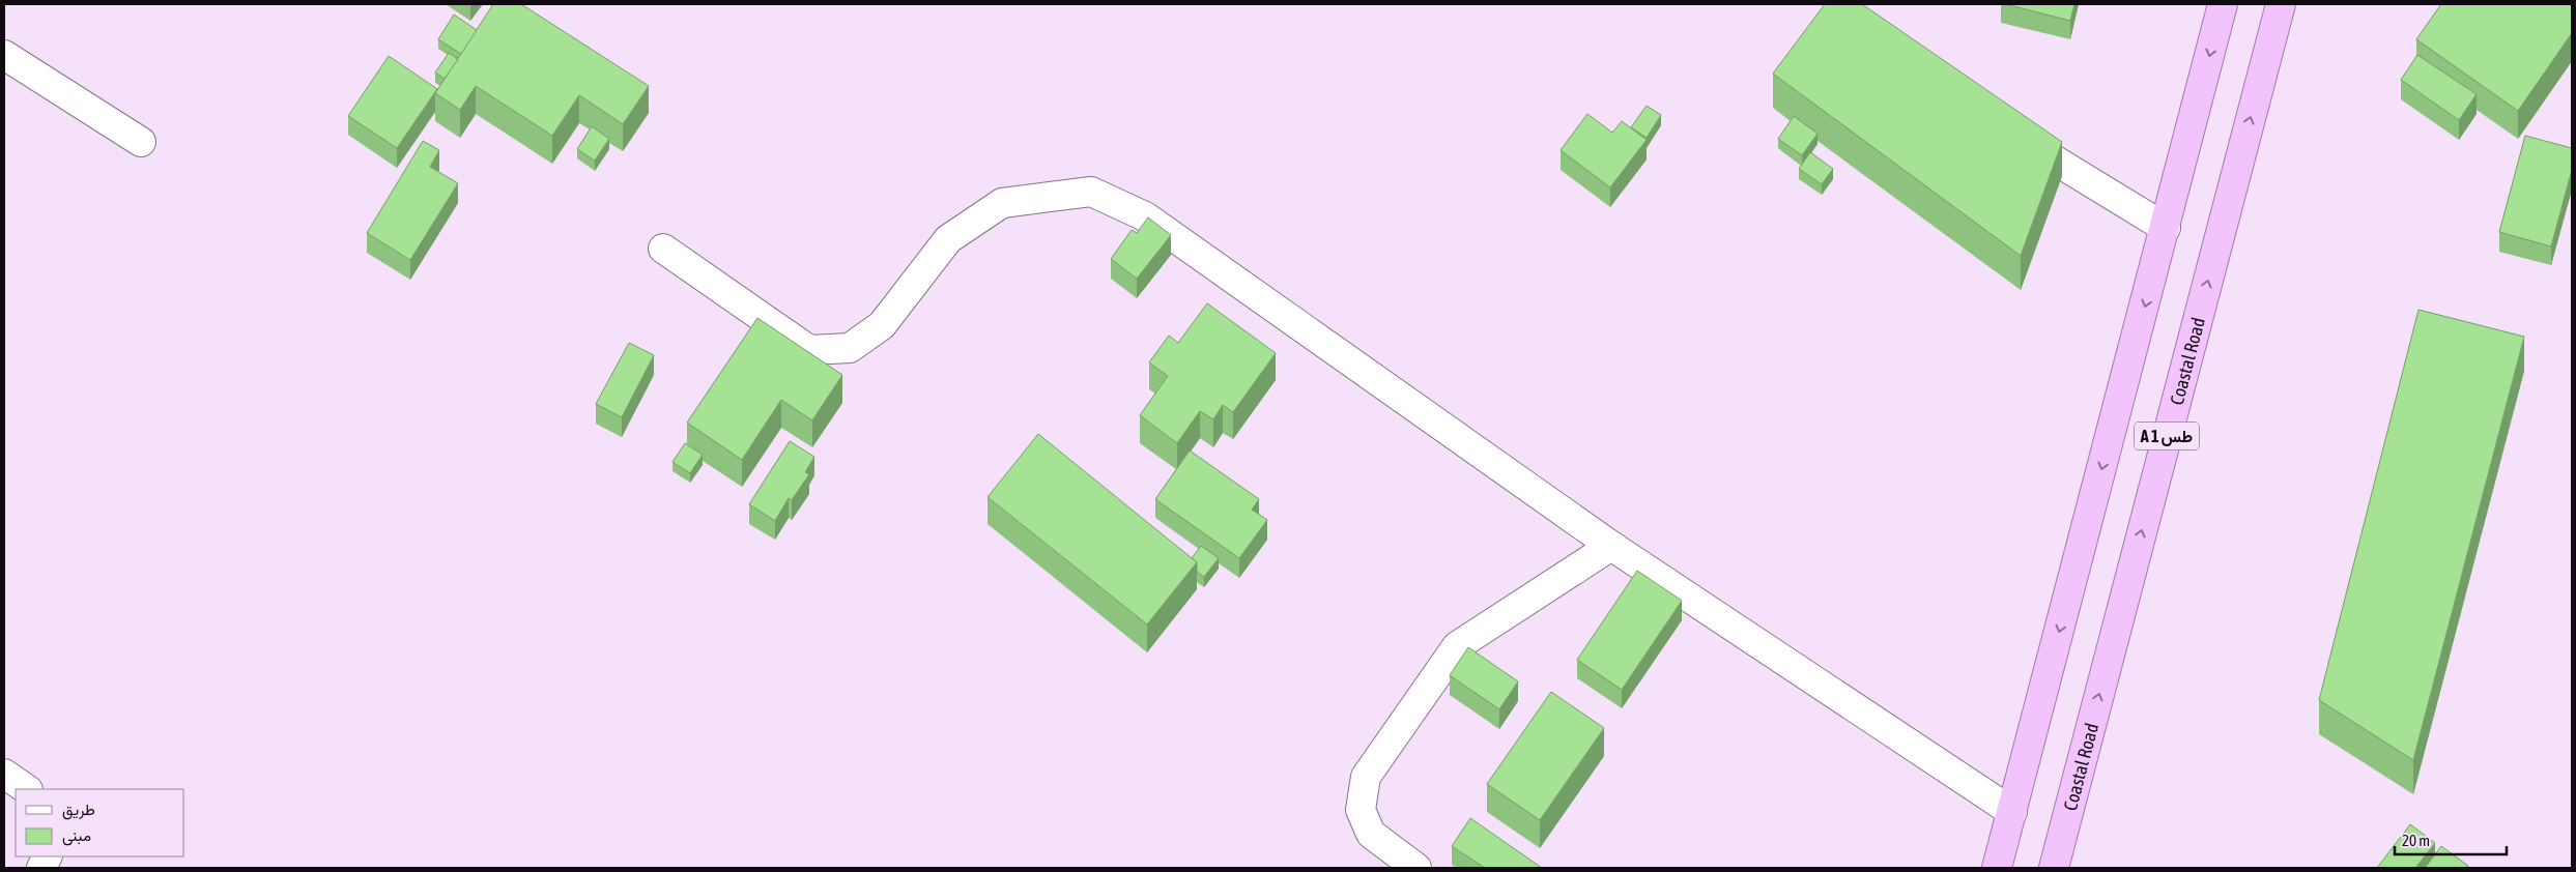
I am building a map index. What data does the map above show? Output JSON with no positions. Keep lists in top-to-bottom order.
{
  "streets": {
    "highway": ["Coastal Road", "A 1 طس"]
  },
  "legend": ["طريق", "مبنى"],
  "scale_bar": "20 m"
}
